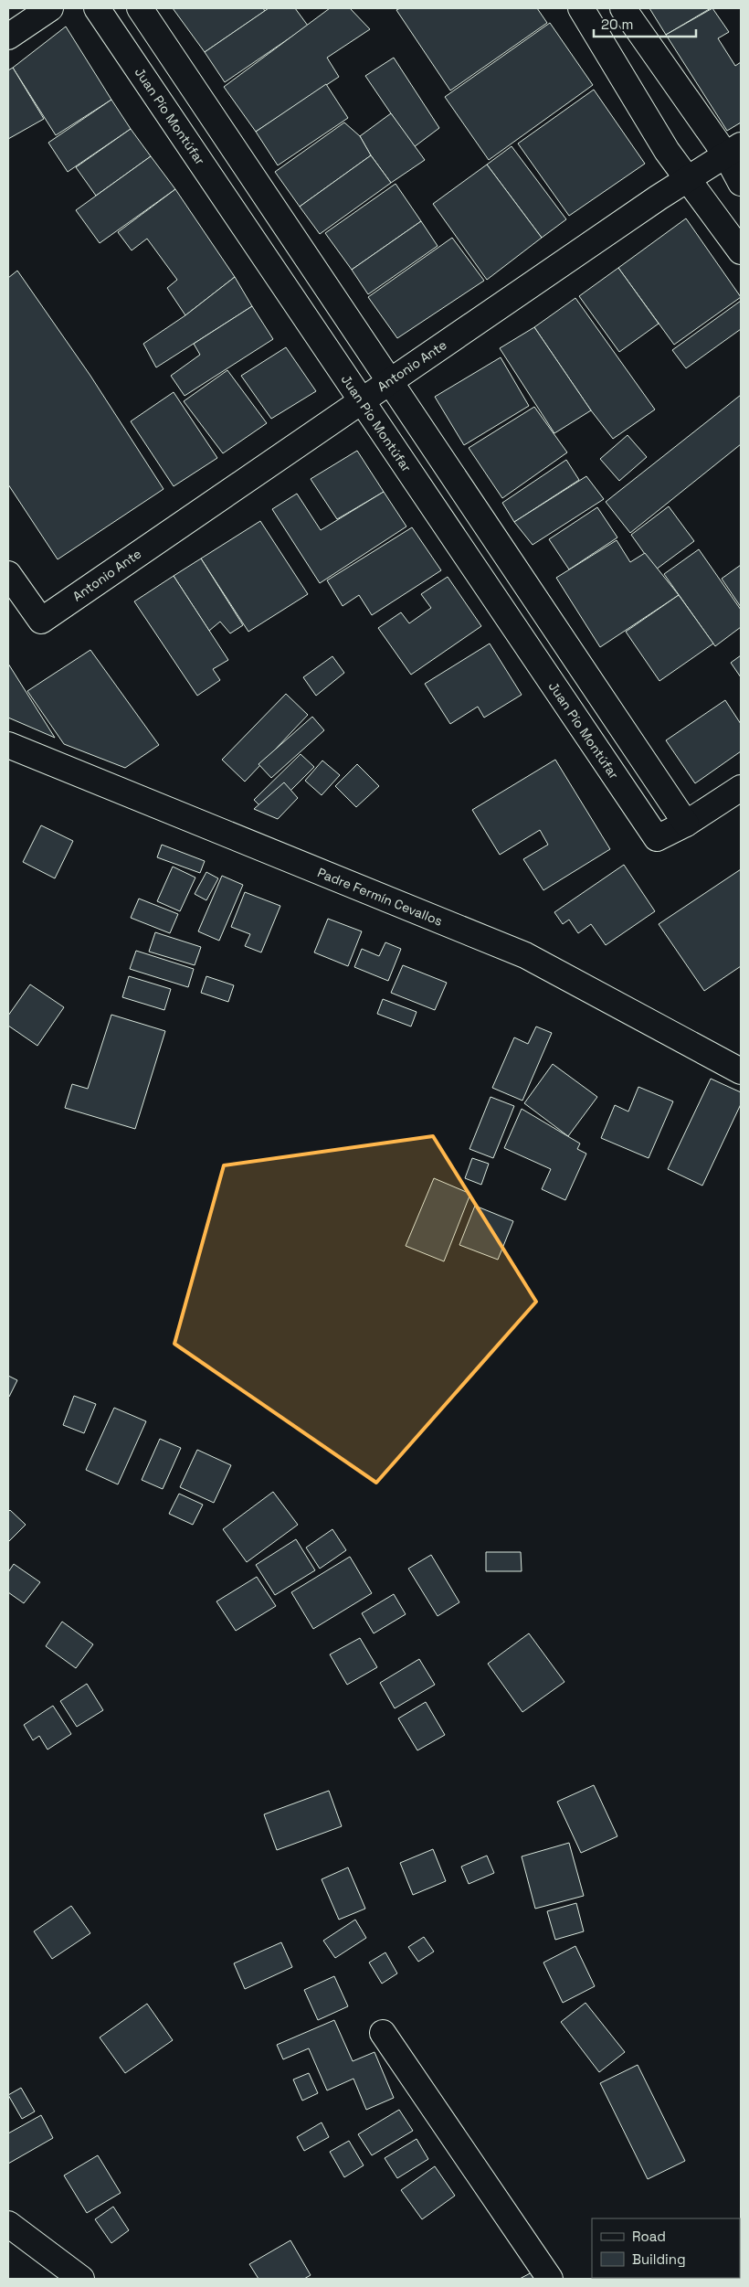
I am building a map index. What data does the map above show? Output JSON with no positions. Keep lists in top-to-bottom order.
{
  "streets": {
    "street": ["Juan Pío Montúfar", "Antonio Ante", "Padre Fermín Cevallos"]
  },
  "crossings": [
    ["Juan Pío Montúfar", "Antonio Ante"]
  ],
  "legend": ["Road", "Building"],
  "scale_bar": "20 m"
}
